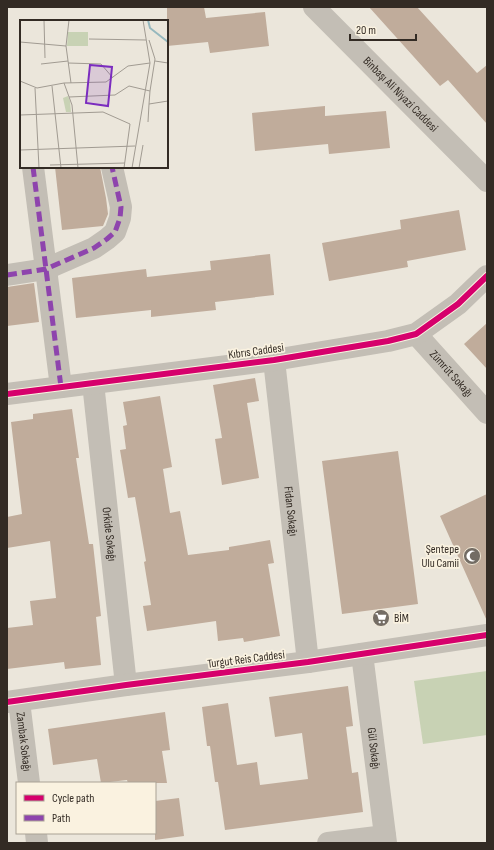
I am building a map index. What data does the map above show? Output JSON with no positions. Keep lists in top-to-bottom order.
{
  "streets": {
    "street": [
      "Binbaşı Ali Niyazi Caddesi",
      "Kıbrıs Caddesi",
      "Zümrüt Sokağı",
      "Fidan Sokağı",
      "Orkide Sokağı",
      "Turgut Reis Caddesi",
      "Zambak Sokağı",
      "Gül Sokağı"
    ]
  },
  "crossings": [
    ["Kıbrıs Caddesi", "Zümrüt Sokağı"],
    ["Kıbrıs Caddesi", "Fidan Sokağı"],
    ["Kıbrıs Caddesi", "Orkide Sokağı"],
    ["Fidan Sokağı", "Turgut Reis Caddesi"],
    ["Orkide Sokağı", "Turgut Reis Caddesi"],
    ["Turgut Reis Caddesi", "Zambak Sokağı"],
    ["Turgut Reis Caddesi", "Gül Sokağı"]
  ],
  "places": {
    "mosque": ["Şentepe Ulu Camii"],
    "supermarket": ["BİM"]
  },
  "legend": ["Cycle path", "Path"],
  "scale_bar": "20 m"
}
